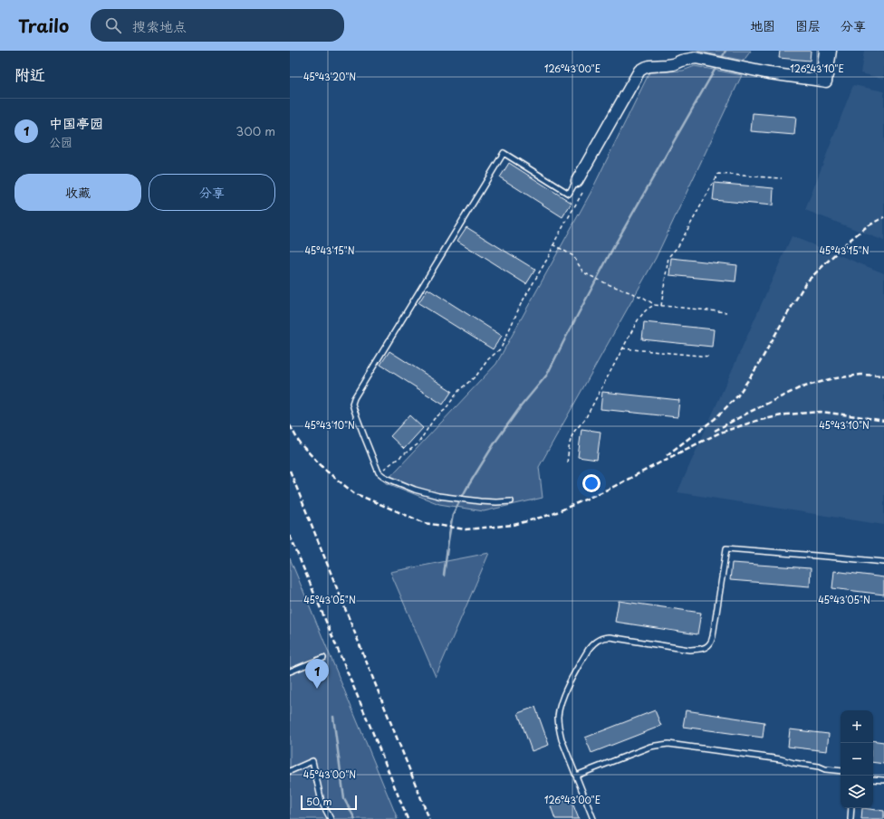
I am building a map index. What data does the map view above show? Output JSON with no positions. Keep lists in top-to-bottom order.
{
  "scale_bar": "50 m",
  "page": {
    "header": "Trailo",
    "search": "搜索地点",
    "nav": ["地图", "图层", "分享"],
    "heading": "附近",
    "list": [
      {
        "mark": "1",
        "name": "中国亭园",
        "note": "公园",
        "value": "300 m"
      }
    ],
    "buttons": ["收藏", "分享"],
    "pins": "1",
    "map_buttons": ["+", "−"],
    "scale": "50 m"
  },
  "coordinates": [
    "126°43'00\"E",
    "126°43'10\"E",
    "45°43'20\"N",
    "45°43'15\"N",
    "45°43'10\"N",
    "45°43'05\"N",
    "45°43'00\"N"
  ]
}
